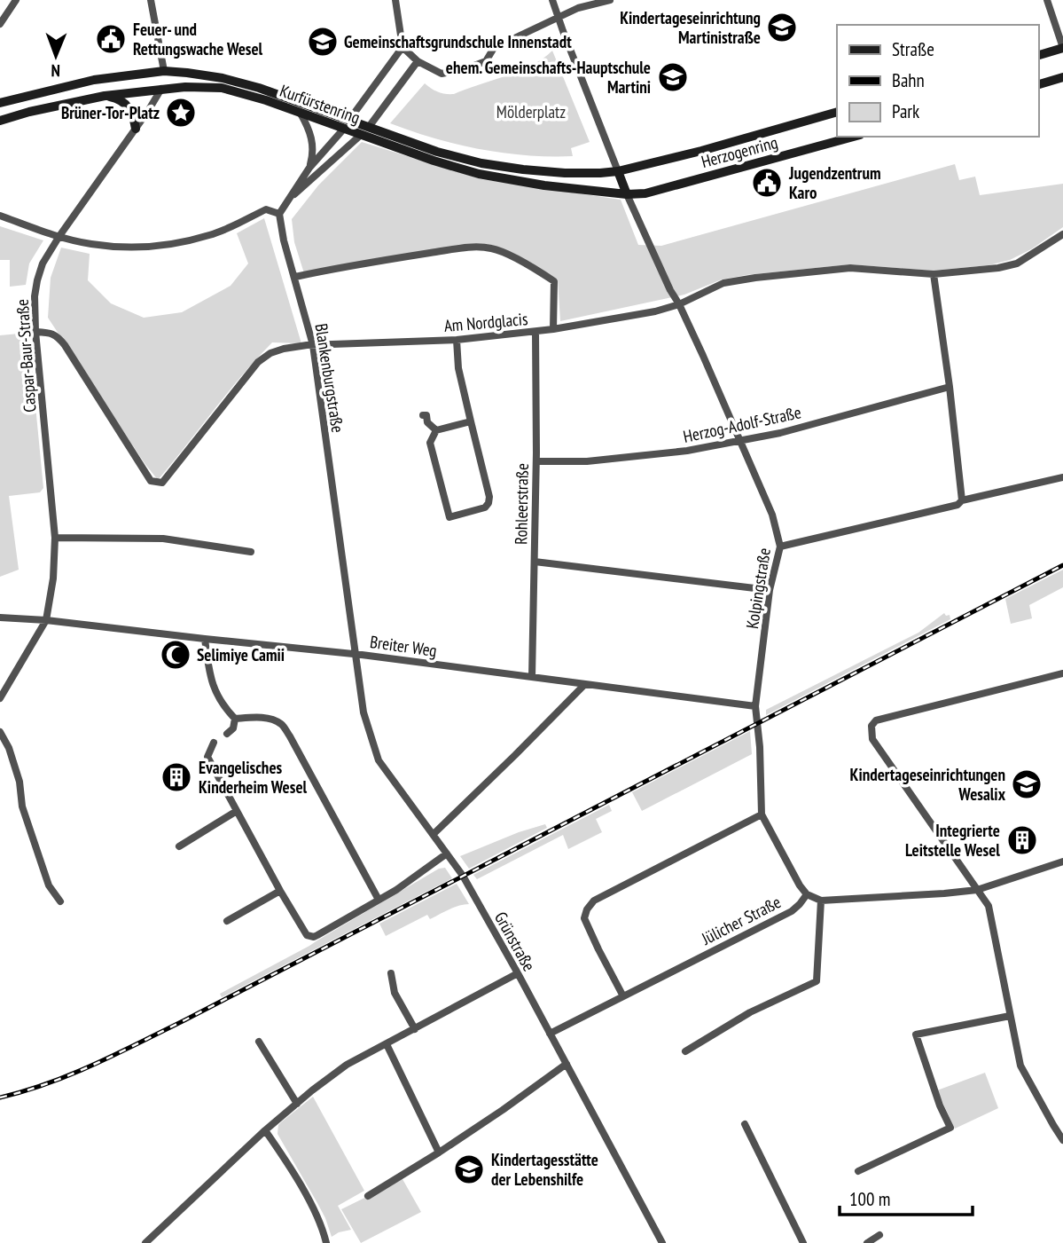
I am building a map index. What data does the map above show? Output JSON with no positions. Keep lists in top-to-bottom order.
{
  "streets": {
    "main road": ["Kurfürstenring", "Herzogenring"],
    "street": [
      "Am Nordglacis",
      "Caspar-Baur-Straße",
      "Blankenburgstraße",
      "Herzog-Adolf-Straße",
      "Rohleerstraße",
      "Kolpingstraße",
      "Breiter Weg",
      "Jülicher Straße",
      "Grünstraße"
    ]
  },
  "crossings": [
    ["Kurfürstenring", "Herzogenring"],
    ["Kurfürstenring", "Caspar-Baur-Straße"],
    ["Kurfürstenring", "Kolpingstraße"],
    ["Herzogenring", "Kolpingstraße"],
    ["Am Nordglacis", "Caspar-Baur-Straße"],
    ["Am Nordglacis", "Blankenburgstraße"],
    ["Am Nordglacis", "Rohleerstraße"],
    ["Am Nordglacis", "Kolpingstraße"],
    ["Caspar-Baur-Straße", "Breiter Weg"],
    ["Blankenburgstraße", "Breiter Weg"],
    ["Blankenburgstraße", "Grünstraße"],
    ["Herzog-Adolf-Straße", "Rohleerstraße"],
    ["Herzog-Adolf-Straße", "Kolpingstraße"],
    ["Rohleerstraße", "Breiter Weg"],
    ["Kolpingstraße", "Breiter Weg"],
    ["Kolpingstraße", "Jülicher Straße"],
    ["Breiter Weg", "Grünstraße"],
    ["Jülicher Straße", "Grünstraße"]
  ],
  "parks": ["Mölderplatz"],
  "places": {
    "school or university": [
      "Kindertageseinrichtung Martinistraße",
      "Gemeinschaftsgrundschule Innenstadt",
      "ehem. Gemeinschafts-Hauptschule Martini",
      "Kindertageseinrichtungen Wesalix",
      "Kindertagesstätte der Lebenshilfe"
    ],
    "public building": ["Feuer- und Rettungswache Wesel", "Jugendzentrum Karo"],
    "place": ["Brüner-Tor-Platz"],
    "mosque": ["Selimiye Camii"],
    "building": ["Evangelisches Kinderheim Wesel", "Integrierte Leitstelle Wesel"]
  },
  "legend": ["Straße", "Bahn", "Park"],
  "scale_bar": "100 m",
  "north": "bottom"
}
